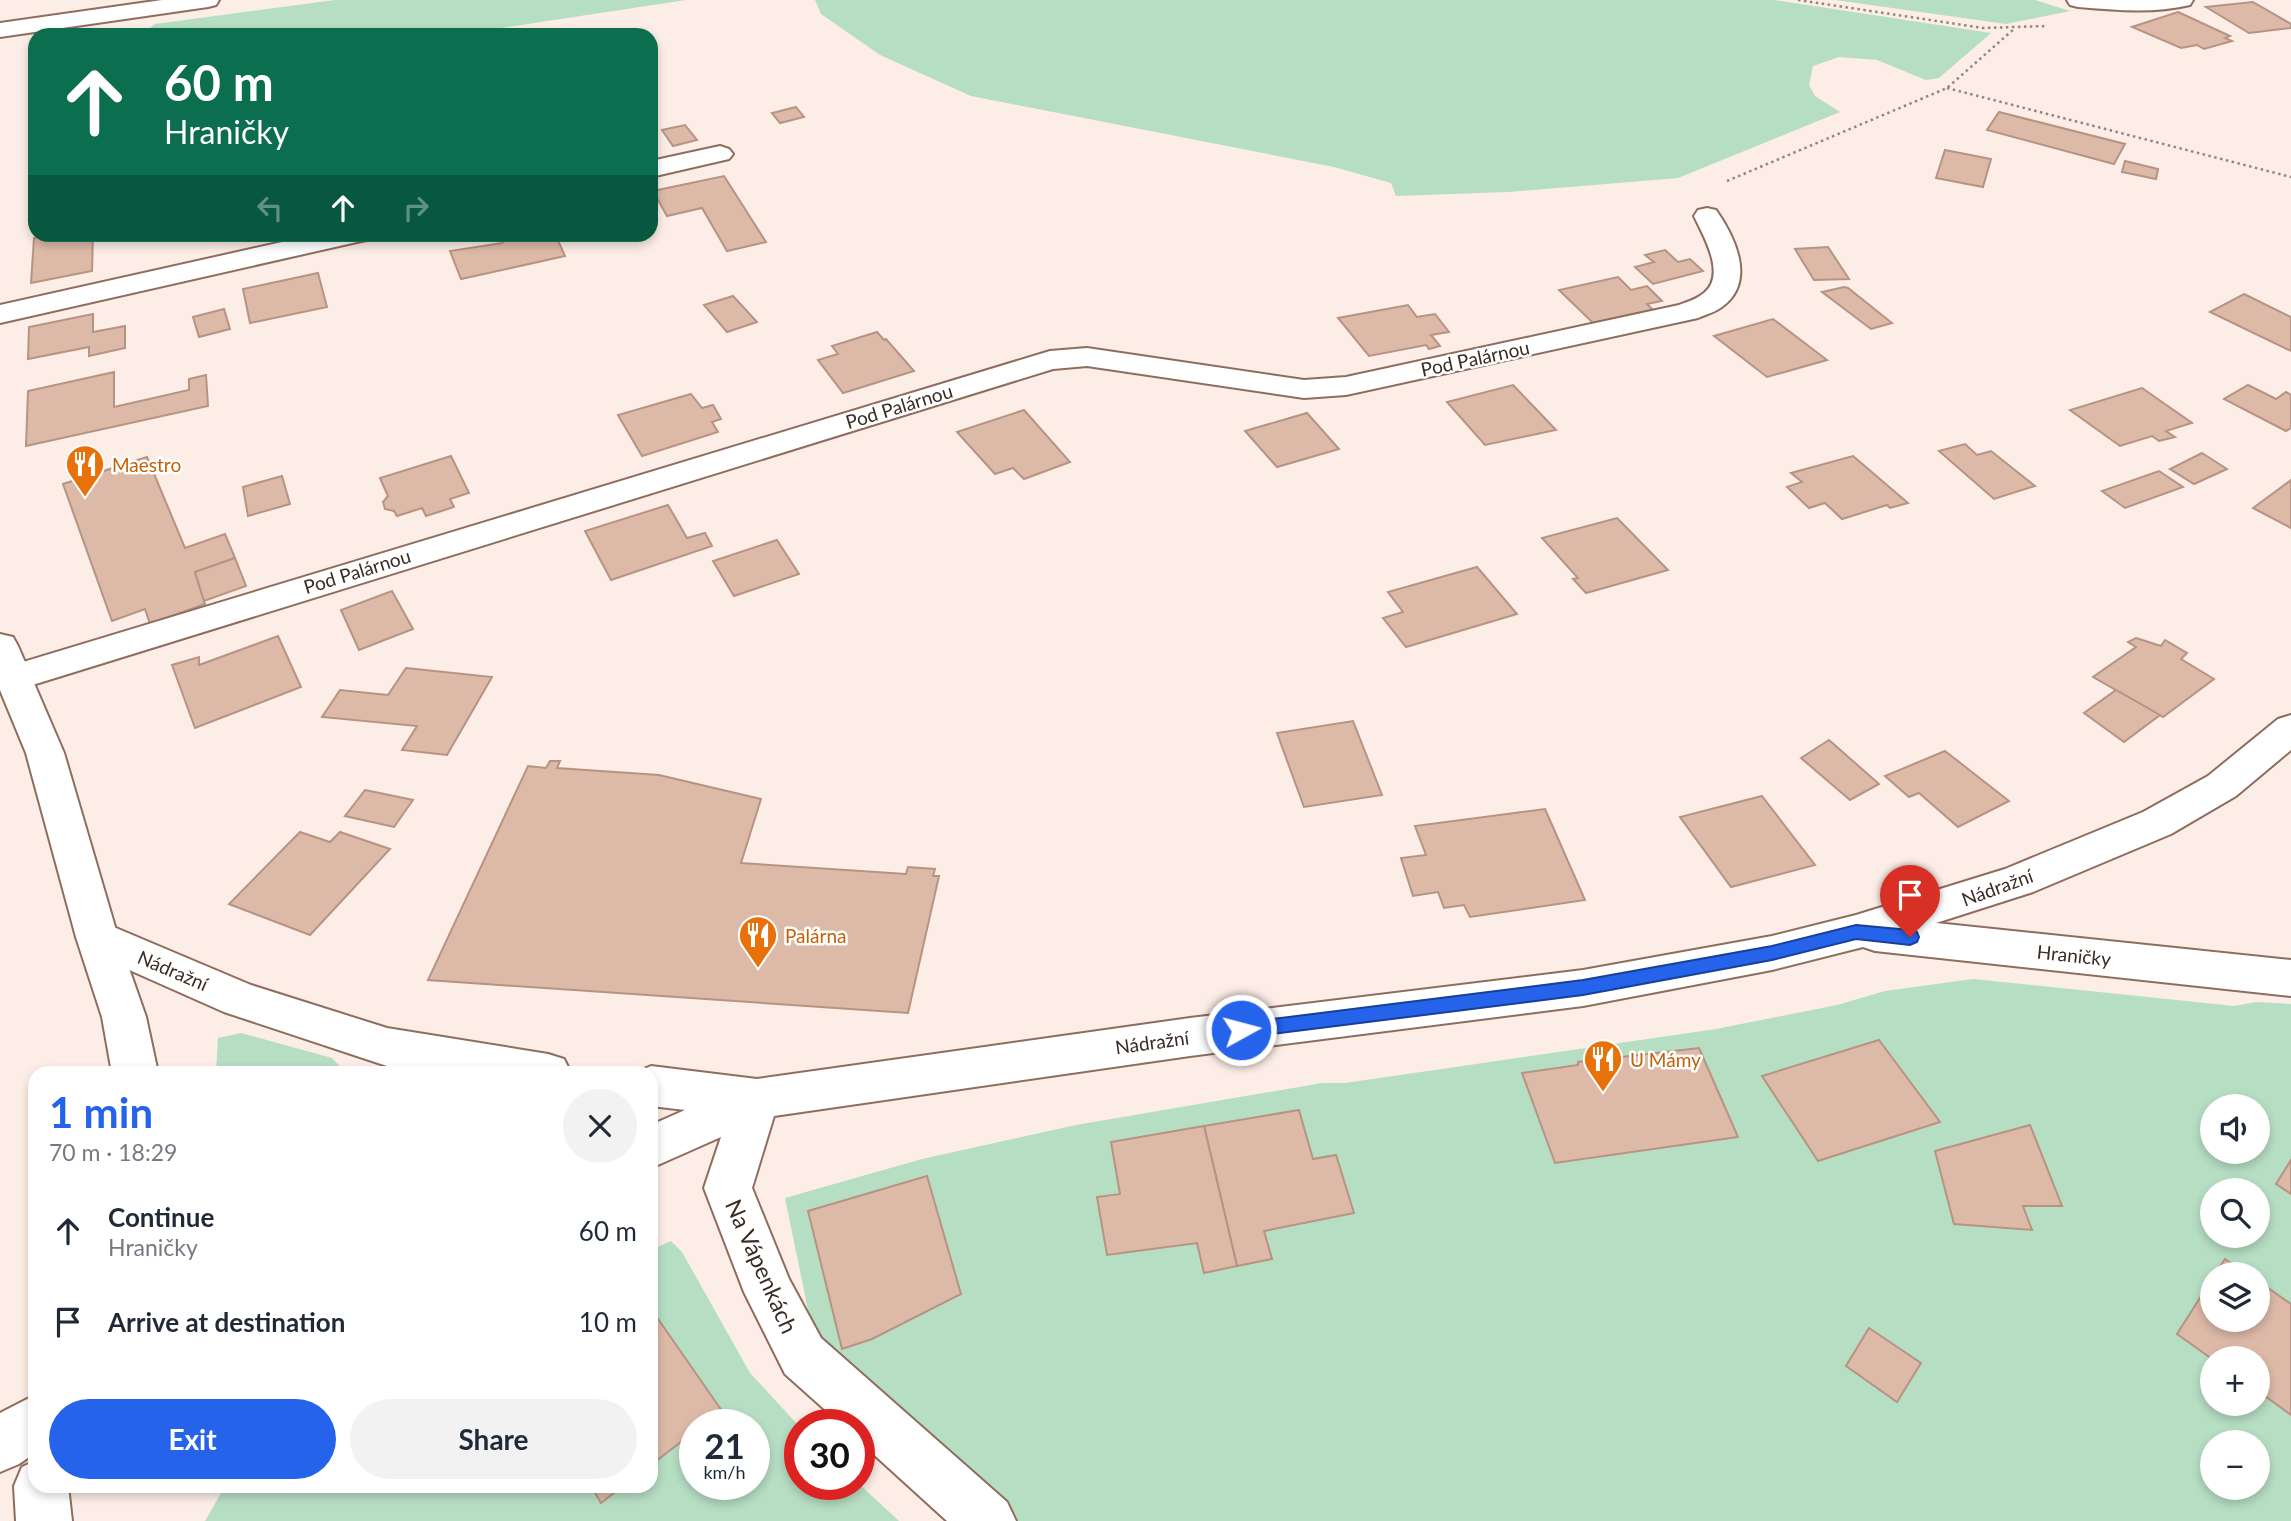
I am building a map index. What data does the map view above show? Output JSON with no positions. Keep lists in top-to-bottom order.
{
  "streets": {
    "street": [
      "Pod Palárnou",
      "Nádražní",
      "Hraničky",
      "Na Vápenkách"
    ]
  },
  "crossings": [
    ["Nádražní", "Hraničky"],
    ["Nádražní", "Na Vápenkách"]
  ],
  "places": {
    "restaurant": ["Maestro", "Palárna", "U Mámy"]
  },
  "page": {
    "turn": ["60 m", "Hraničky"],
    "heading": ["1 min", "70 m · 18:29"],
    "map_buttons": ["+", "−"],
    "list": [
      {
        "name": "Continue",
        "note": "Hraničky",
        "value": "60 m"
      },
      {
        "name": "Arrive at destination",
        "value": "10 m"
      }
    ],
    "buttons": ["Exit", "Share"],
    "speed": "21 km/h",
    "limit": "30"
  }
}
